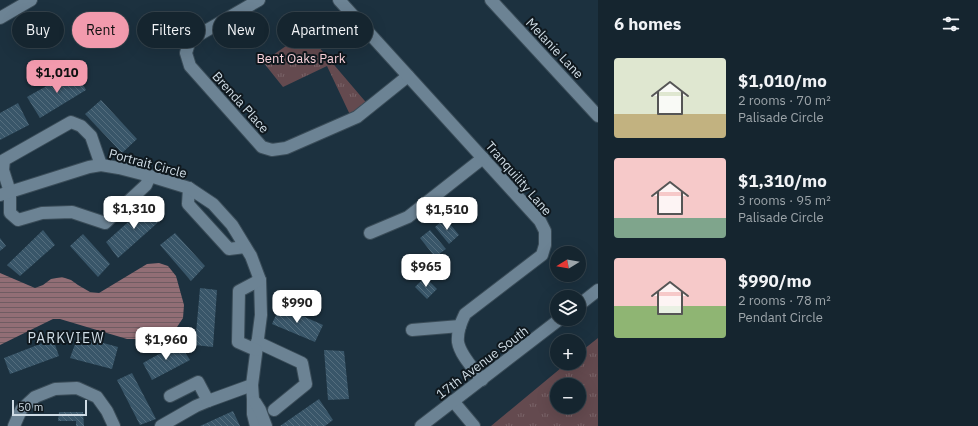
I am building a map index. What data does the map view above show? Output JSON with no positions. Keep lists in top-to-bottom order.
{
  "streets": {
    "street": [
      "Melanie Lane",
      "Brenda Place",
      "Portrait Circle",
      "Tranquility Lane",
      "17th Avenue South"
    ]
  },
  "crossings": [
    ["Brenda Place", "Tranquility Lane"]
  ],
  "districts": ["PARKVIEW"],
  "parks": ["Bent Oaks Park"],
  "scale_bar": "50 m",
  "north": "left",
  "page": {
    "heading": "6 homes",
    "chip": [
      "Buy",
      "Rent",
      "Filters",
      "New",
      "Apartment"
    ],
    "list": [
      {
        "name": "$1,010/mo",
        "note": "2 rooms · 70 m² · Palisade Circle"
      },
      {
        "name": "$1,310/mo",
        "note": "3 rooms · 95 m² · Palisade Circle"
      },
      {
        "name": "$990/mo",
        "note": "2 rooms · 78 m² · Pendant Circle"
      }
    ],
    "price": [
      "$1,010",
      "$1,310",
      "$1,510",
      "$965",
      "$990",
      "$1,960"
    ],
    "map_buttons": ["+", "−"],
    "scale": "50 m"
  }
}
